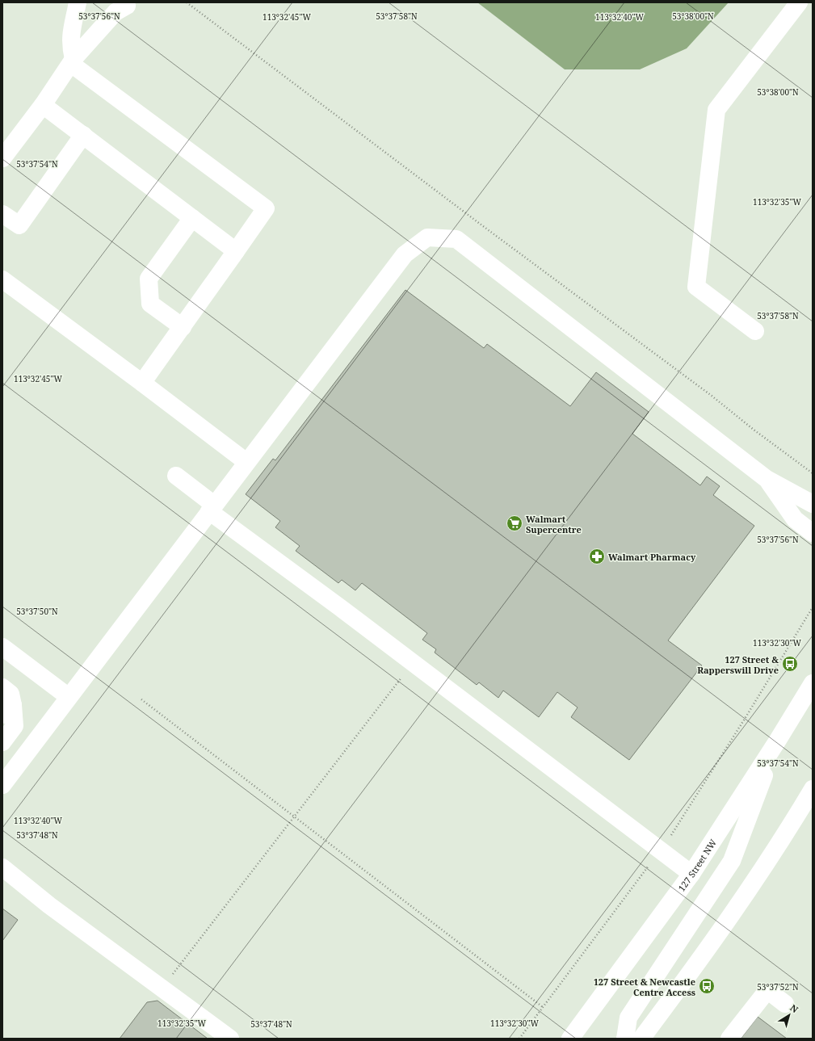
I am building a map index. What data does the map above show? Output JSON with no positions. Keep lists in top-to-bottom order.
{
  "streets": {
    "main road": ["127 Street NW"]
  },
  "places": {
    "supermarket": ["Walmart Supercentre"],
    "pharmacy": ["Walmart Pharmacy"],
    "bus stop": ["127 Street & Rapperswill Drive", "127 Street & Newcastle Centre Access"]
  },
  "north": "top right",
  "coordinates": [
    "53°37'56\"N",
    "53°37'58\"N",
    "53°38'00\"N",
    "113°32'45\"W",
    "113°32'40\"W",
    "53°37'54\"N",
    "113°32'35\"W",
    "53°37'50\"N",
    "113°32'30\"W",
    "53°37'48\"N",
    "53°37'52\"N"
  ]
}
